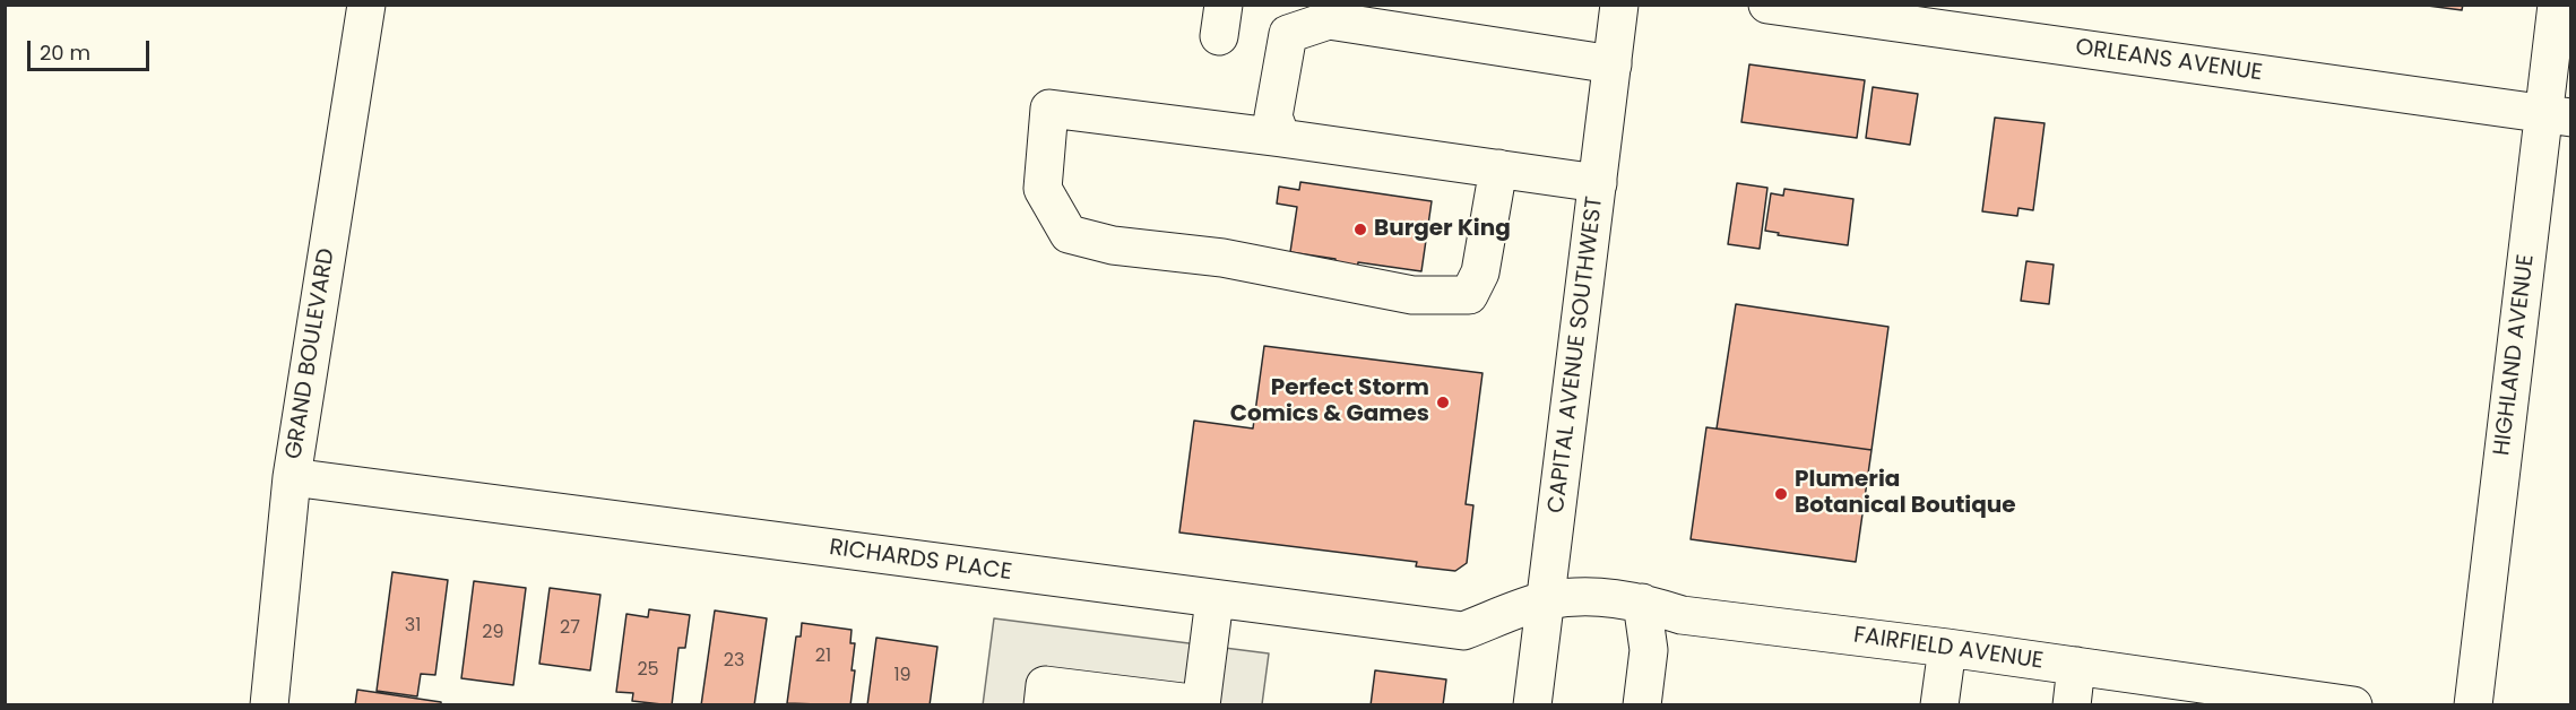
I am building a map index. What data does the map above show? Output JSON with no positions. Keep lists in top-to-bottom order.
{
  "streets": {
    "street": [
      "ORLEANS AVENUE",
      "GRAND BOULEVARD",
      "CAPITAL AVENUE SOUTHWEST",
      "HIGHLAND AVENUE",
      "RICHARDS PLACE",
      "FAIRFIELD AVENUE"
    ]
  },
  "crossings": [
    ["ORLEANS AVENUE", "HIGHLAND AVENUE"],
    ["GRAND BOULEVARD", "RICHARDS PLACE"],
    ["CAPITAL AVENUE SOUTHWEST", "RICHARDS PLACE"],
    ["CAPITAL AVENUE SOUTHWEST", "FAIRFIELD AVENUE"],
    ["RICHARDS PLACE", "FAIRFIELD AVENUE"]
  ],
  "places": ["Burger King", "Perfect Storm Comics & Games", "Plumeria Botanical Boutique"],
  "house_numbers": [
    "31",
    "27",
    "29",
    "21",
    "23",
    "25",
    "19"
  ],
  "scale_bar": "20 m"
}
